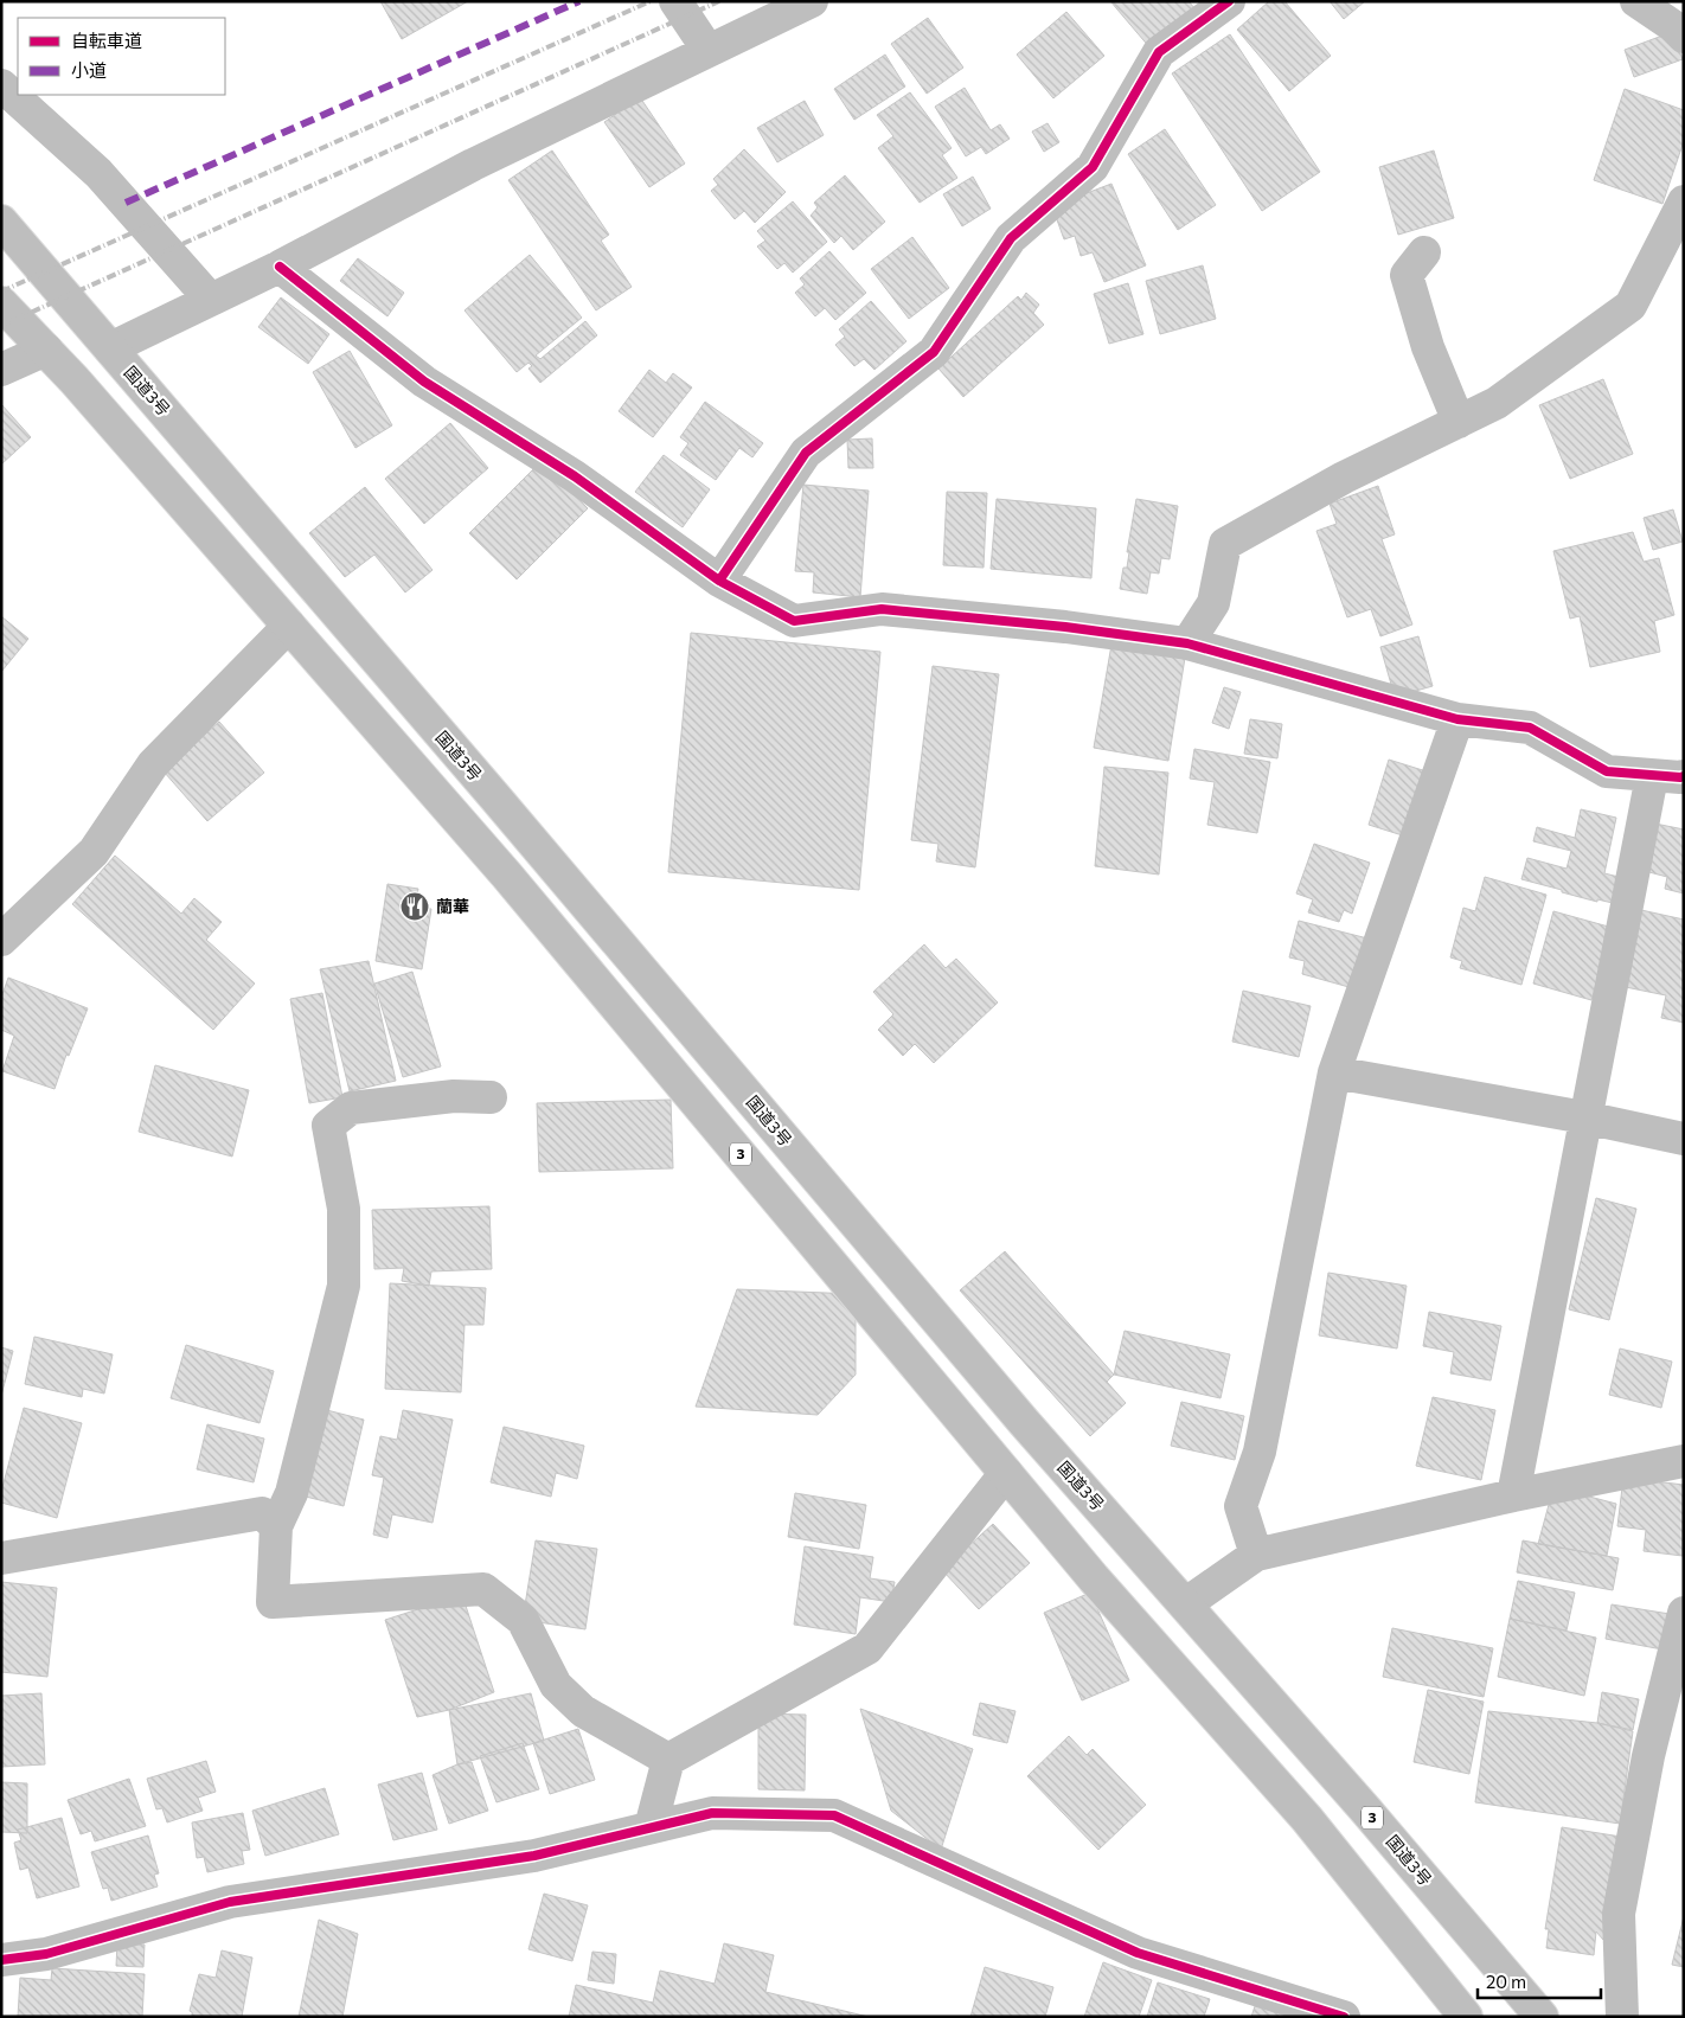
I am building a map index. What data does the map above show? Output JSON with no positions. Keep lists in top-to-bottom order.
{
  "streets": {
    "main road": ["国道3号", "3"]
  },
  "places": {
    "restaurant": ["蘭華"]
  },
  "legend": ["自転車道", "小道"],
  "scale_bar": "20 m"
}
